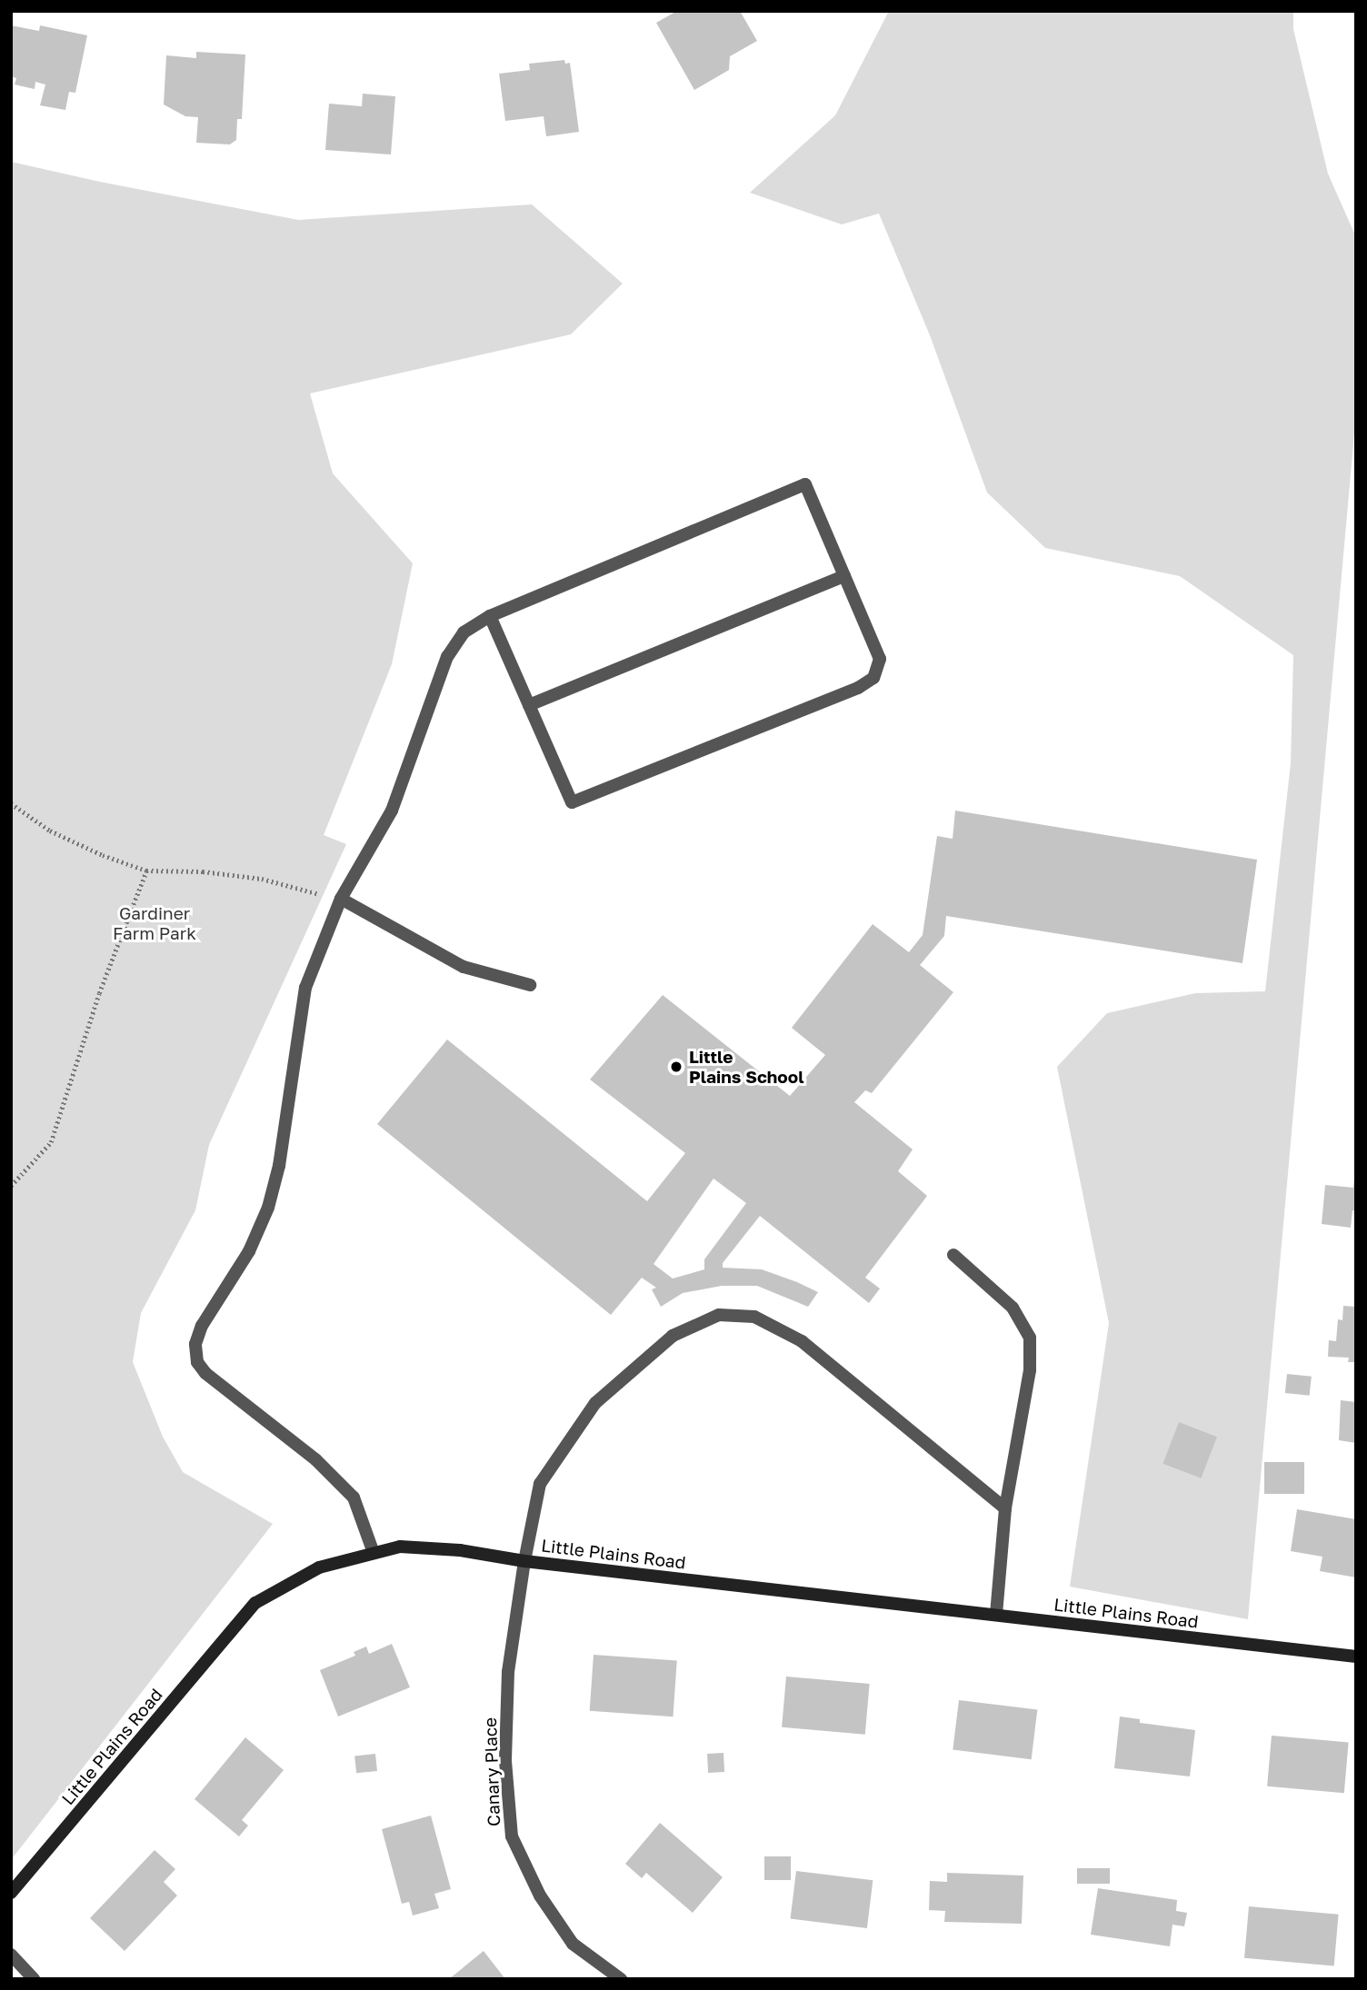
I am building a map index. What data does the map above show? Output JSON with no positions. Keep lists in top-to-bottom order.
{
  "streets": {
    "street": ["Little Plains Road", "Canary Place"]
  },
  "crossings": [
    ["Little Plains Road", "Canary Place"]
  ],
  "parks": ["Gardiner Farm Park"],
  "places": ["Little Plains School"]
}
